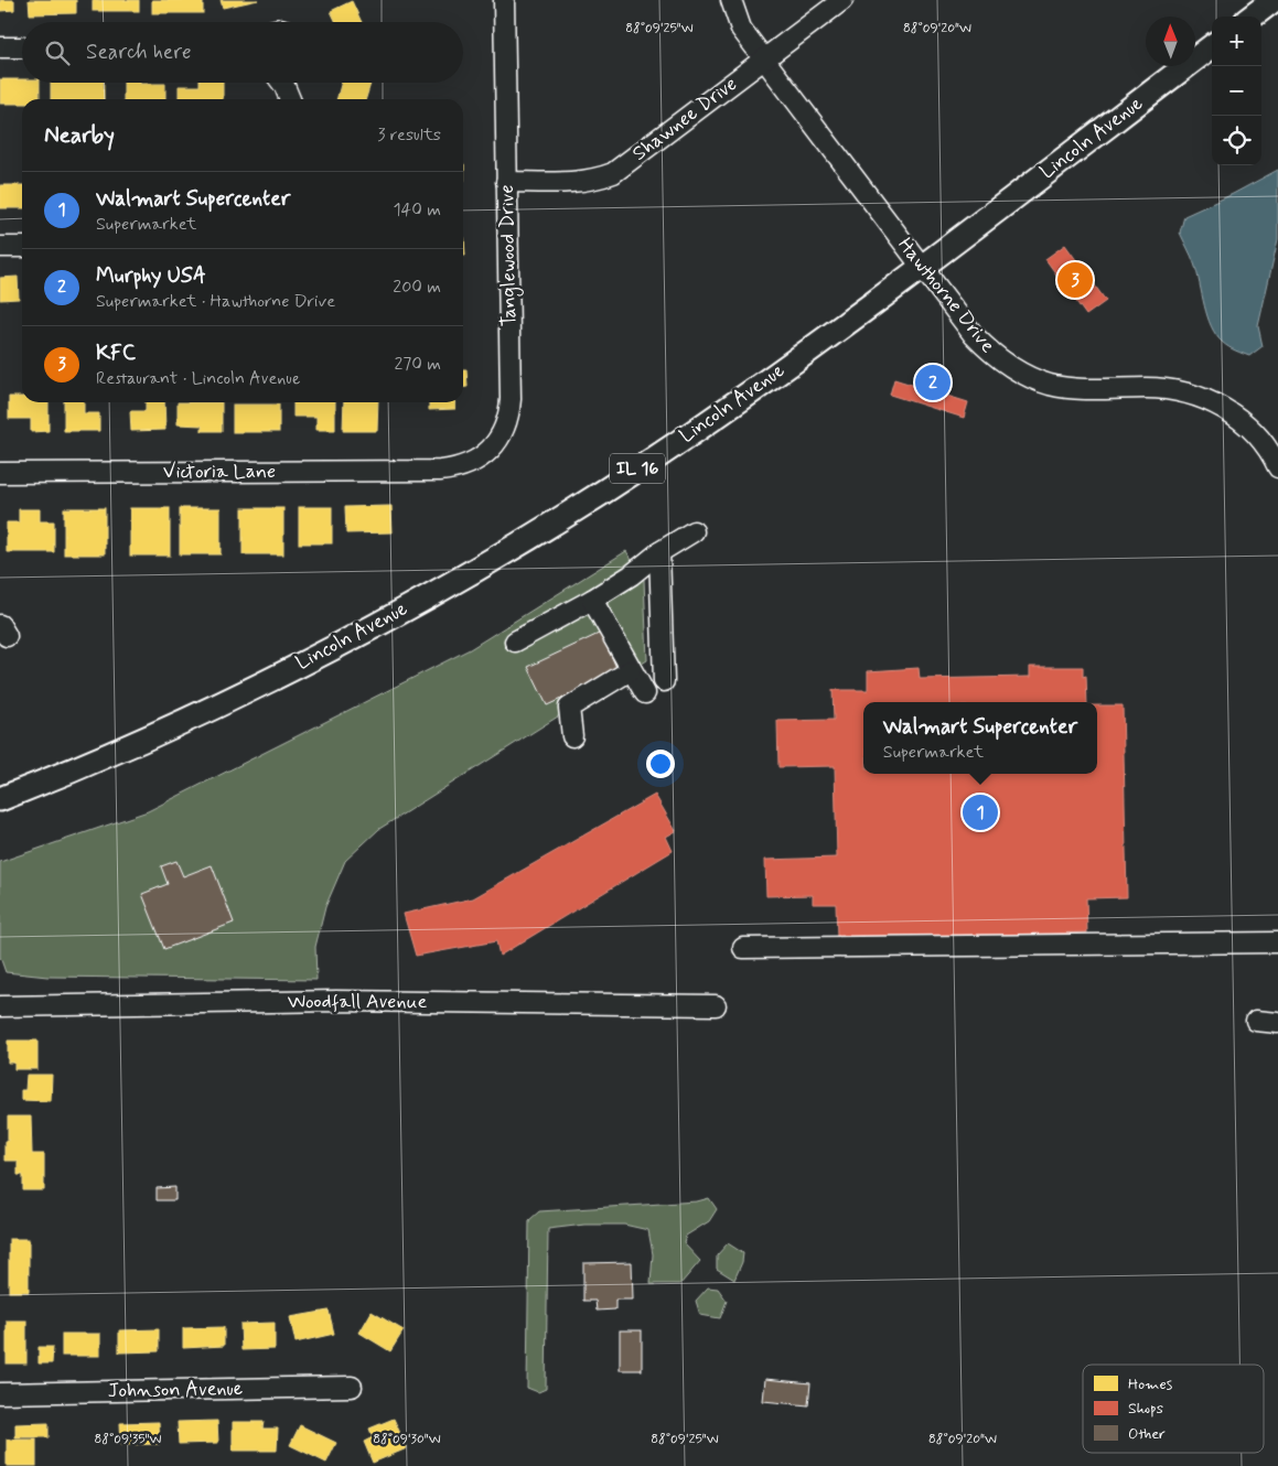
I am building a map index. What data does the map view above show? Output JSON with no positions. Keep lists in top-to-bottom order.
{
  "streets": {
    "main road": ["Lincoln Avenue", "IL 16"],
    "street": [
      "Shawnee Drive",
      "Tanglewood Drive",
      "Hawthorne Drive",
      "Victoria Lane",
      "Woodfall Avenue",
      "Johnson Avenue"
    ]
  },
  "crossings": [
    ["Shawnee Drive", "Tanglewood Drive"],
    ["Shawnee Drive", "Hawthorne Drive"],
    ["Lincoln Avenue", "Hawthorne Drive"],
    ["Tanglewood Drive", "Victoria Lane"]
  ],
  "legend": ["Homes", "Shops", "Other"],
  "north": "top",
  "page": {
    "map_buttons": ["+", "−"],
    "search": "Search here",
    "heading": ["Nearby", "3 results"],
    "list": [
      {
        "mark": "1",
        "name": "Walmart Supercenter",
        "note": "Supermarket",
        "value": "140 m"
      },
      {
        "mark": "2",
        "name": "Murphy USA",
        "note": "Supermarket · Hawthorne Drive",
        "value": "200 m"
      },
      {
        "mark": "3",
        "name": "KFC",
        "note": "Restaurant · Lincoln Avenue",
        "value": "270 m"
      }
    ],
    "pins": ["3", "2", "1"],
    "popup": ["Walmart Supercenter", "Supermarket"]
  },
  "coordinates": [
    "88°09'25\"W",
    "88°09'20\"W",
    "88°09'35\"W",
    "88°09'30\"W"
  ]
}
